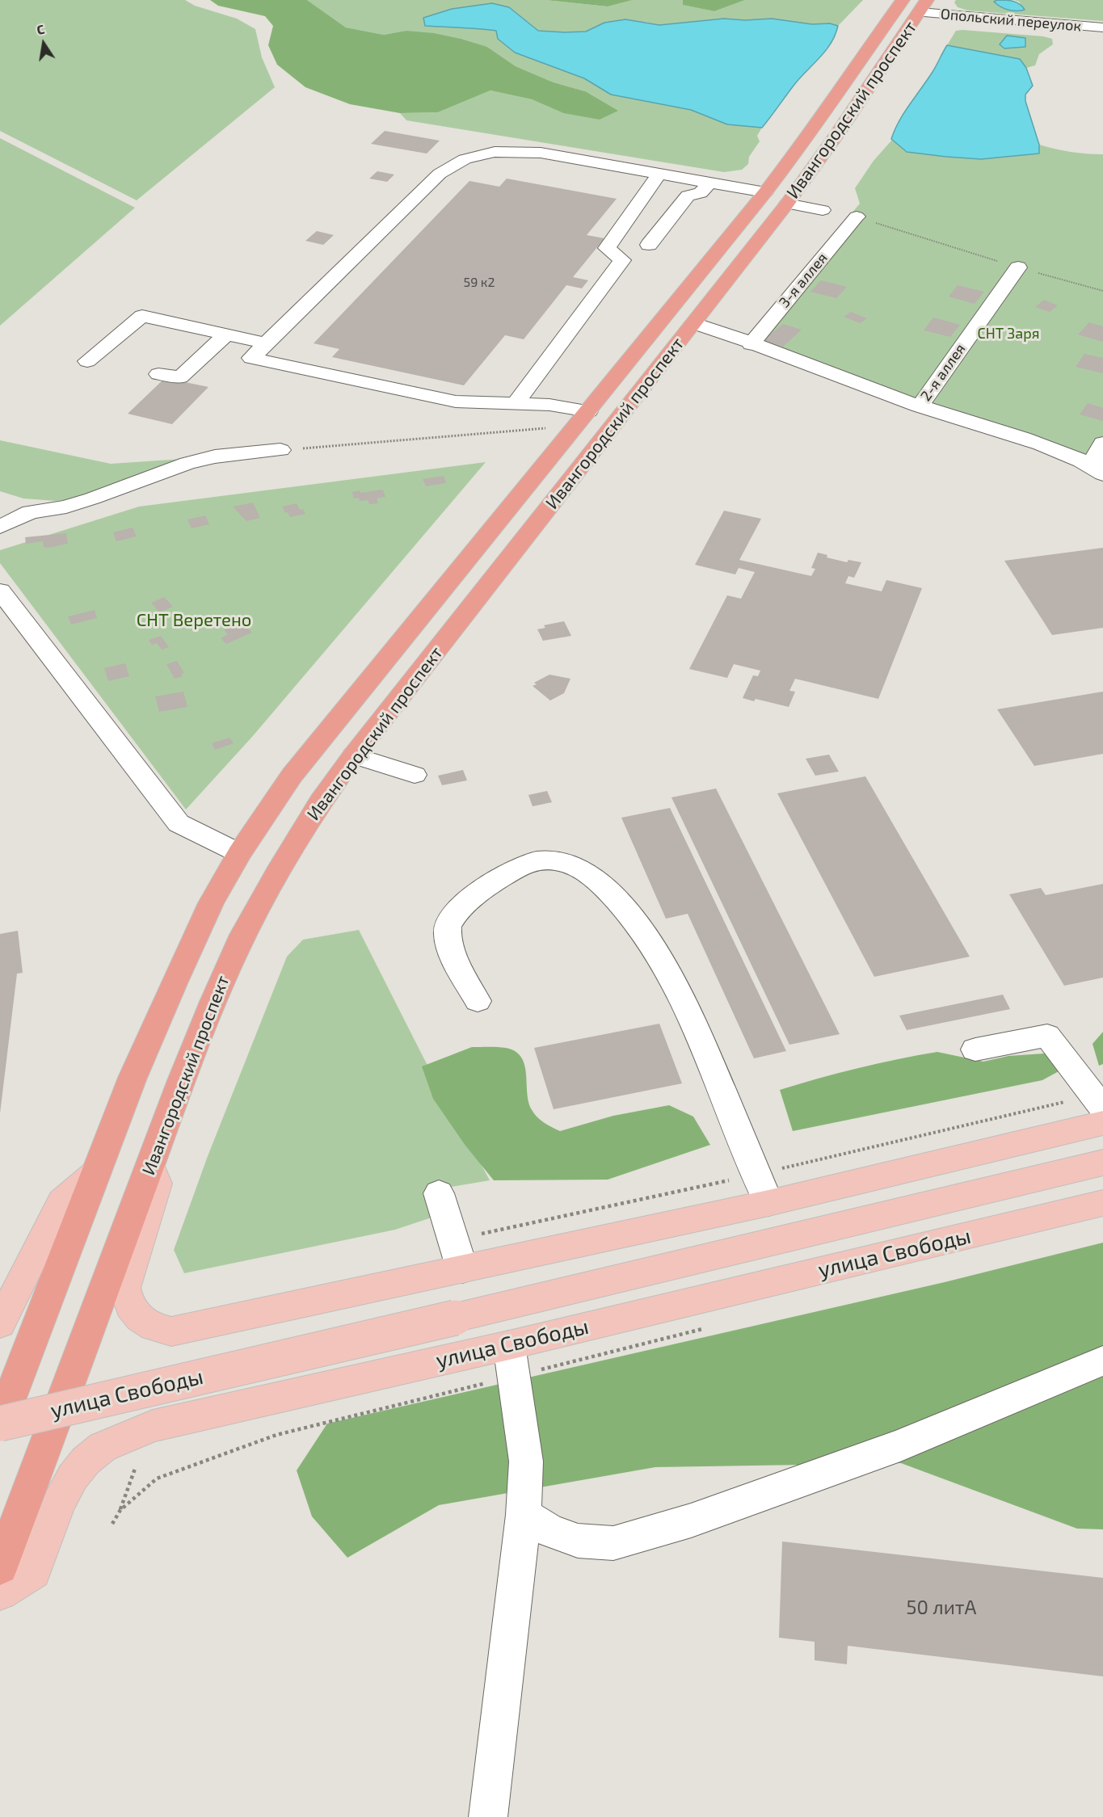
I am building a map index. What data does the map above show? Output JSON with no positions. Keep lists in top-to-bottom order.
{
  "streets": {
    "highway": ["Ивангородский проспект"],
    "main road": ["улица Свободы"],
    "street": ["Опольский переулок", "3-я аллея", "2-я аллея"]
  },
  "crossings": [
    ["Опольский переулок", "Ивангородский проспект"],
    ["Ивангородский проспект", "улица Свободы"]
  ],
  "parks": ["СНТ Заря", "СНТ Веретено"],
  "house_numbers": ["59 к2", "50 литА"],
  "north": "top"
}
